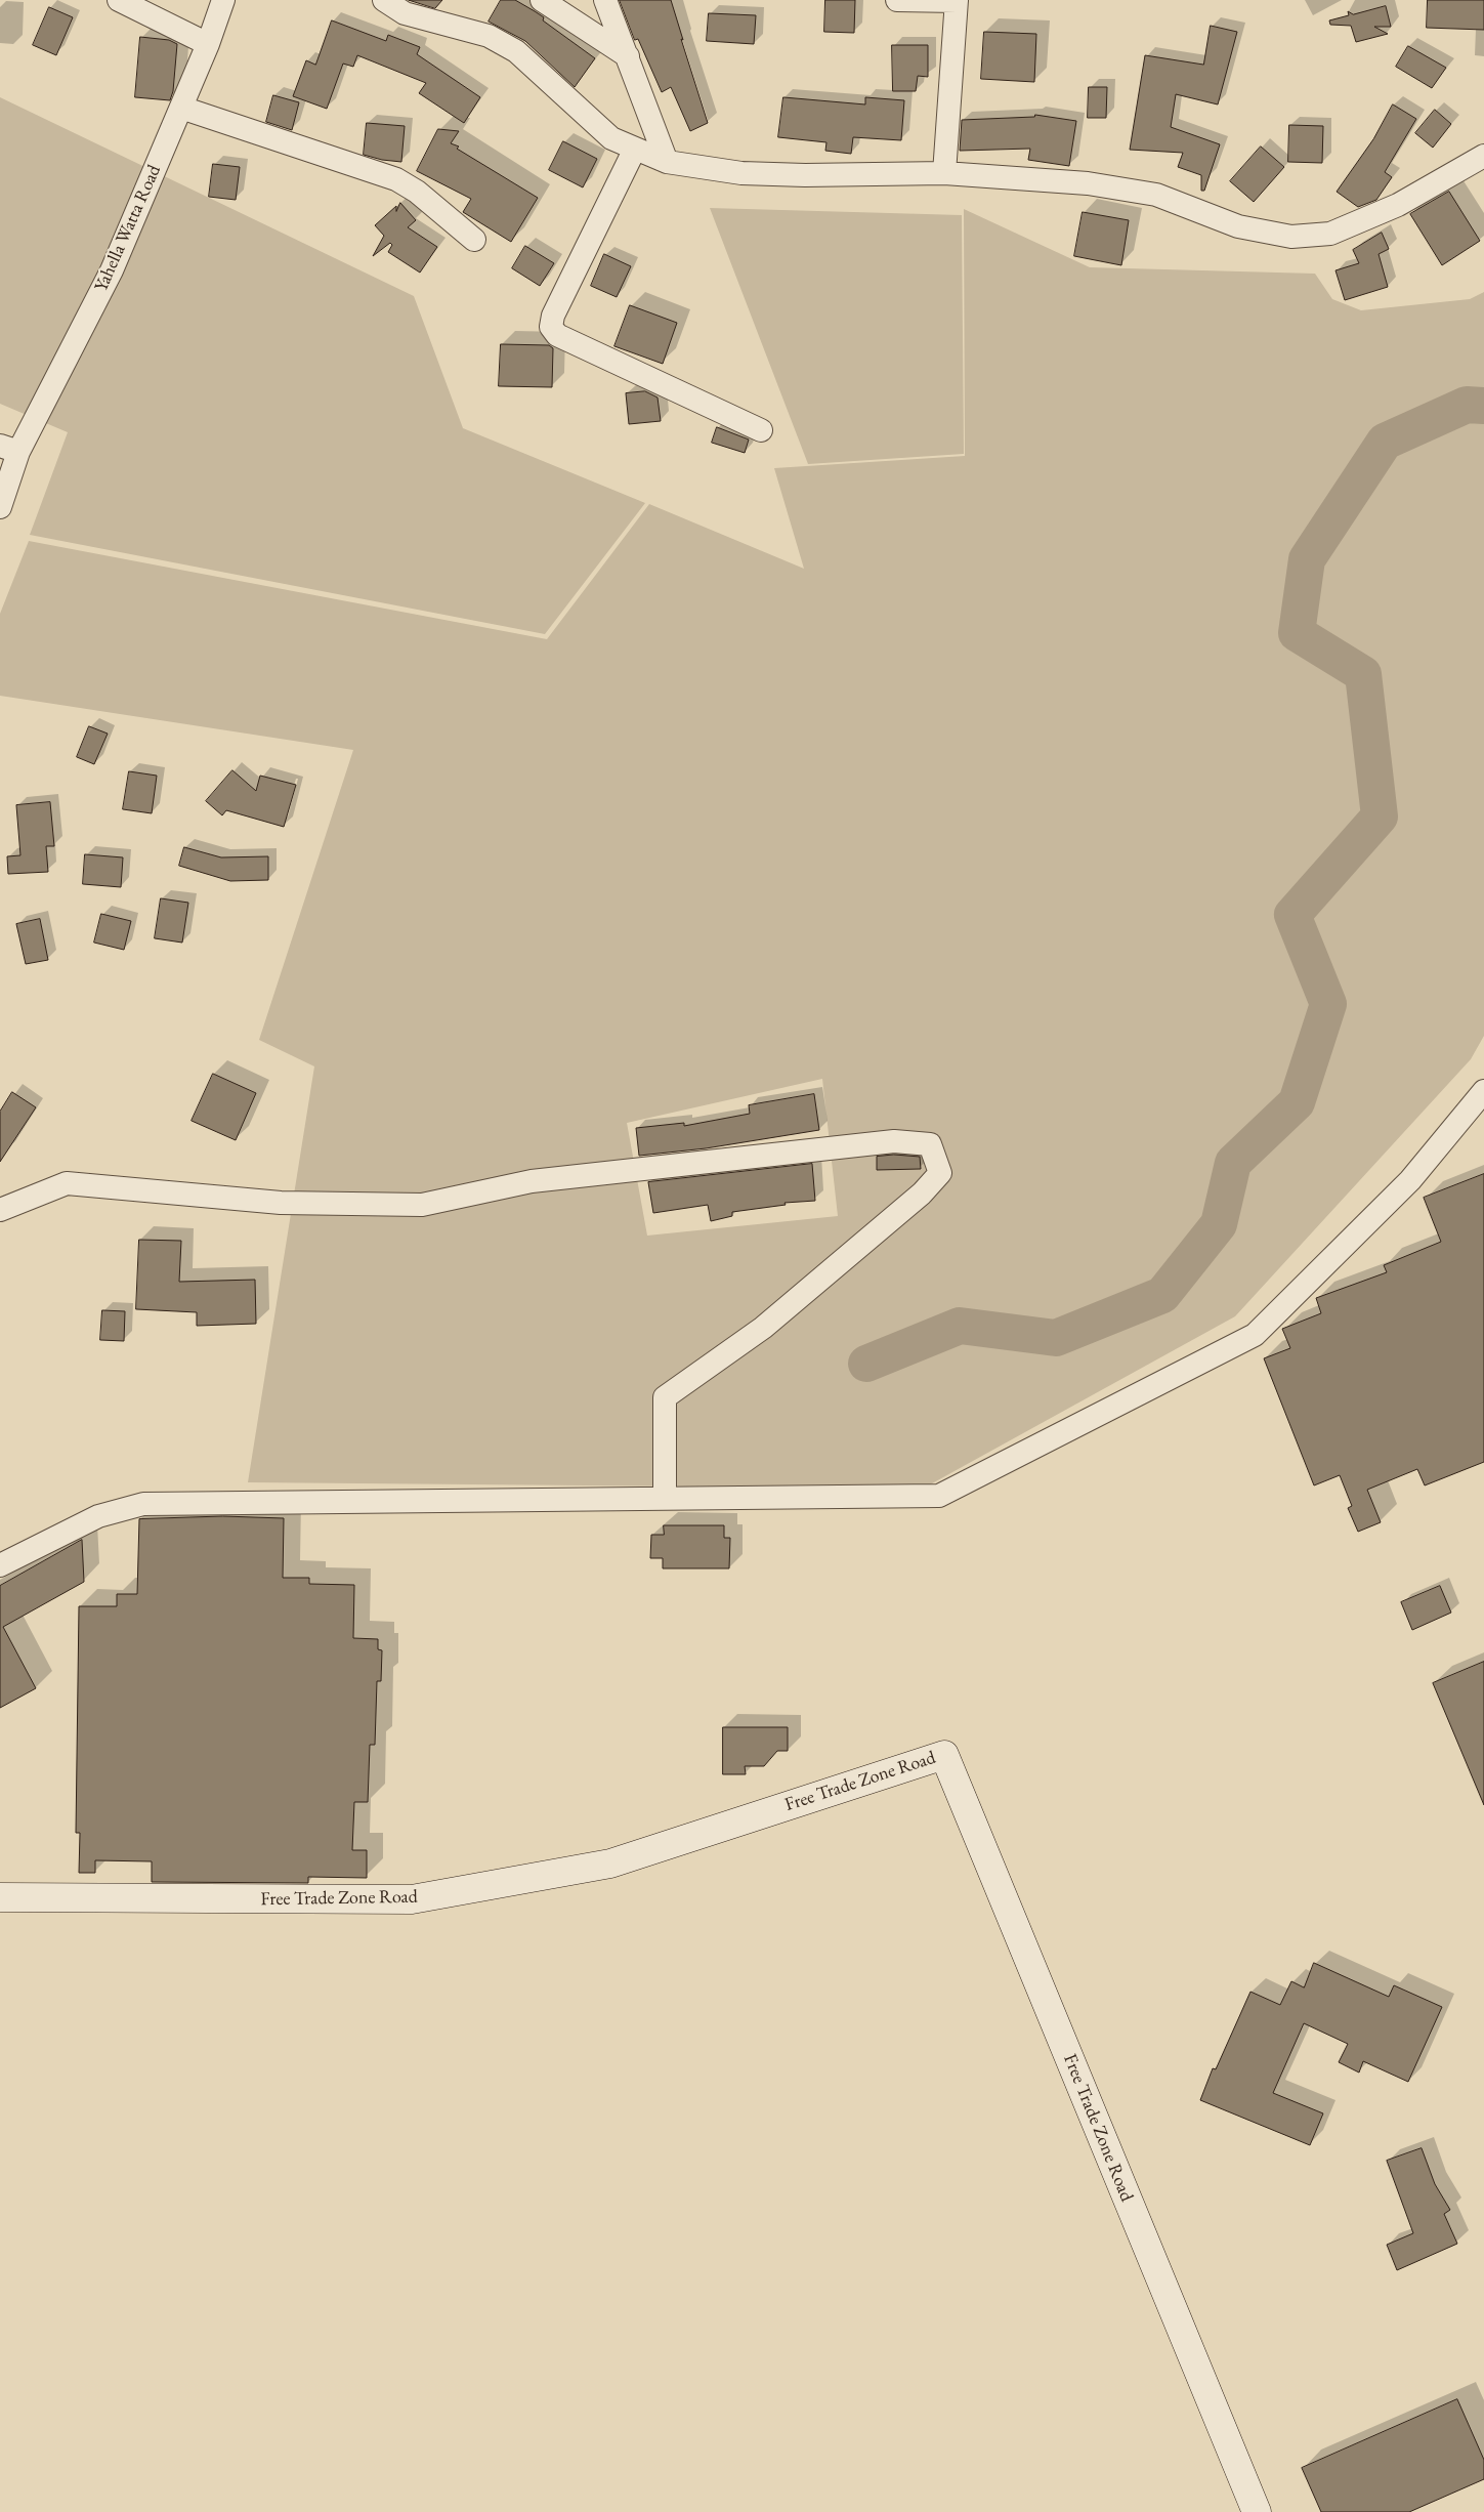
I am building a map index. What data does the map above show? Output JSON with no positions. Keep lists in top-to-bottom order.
{
  "streets": {
    "street": ["Yahella Watta Road", "Free Trade Zone Road"]
  }
}
